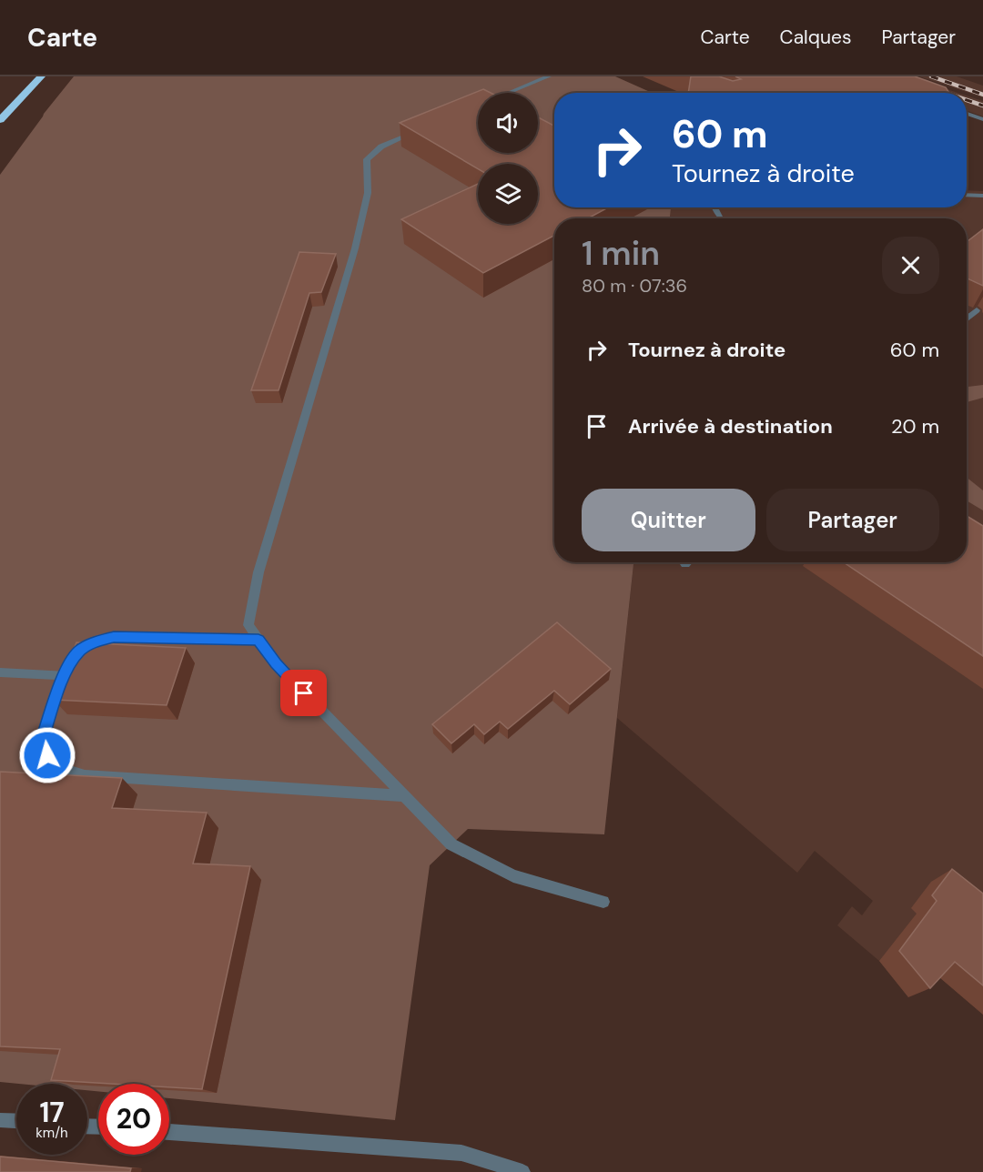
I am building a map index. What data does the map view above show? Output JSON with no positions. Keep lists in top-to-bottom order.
{
  "page": {
    "header": "Carte",
    "nav": ["Carte", "Calques", "Partager"],
    "turn": ["60 m", "Tournez à droite"],
    "heading": ["1 min", "80 m · 07:36"],
    "list": [
      {
        "name": "Tournez à droite",
        "value": "60 m"
      },
      {
        "name": "Arrivée à destination",
        "value": "20 m"
      }
    ],
    "buttons": ["Quitter", "Partager"],
    "speed": "17 km/h",
    "limit": "20"
  }
}
